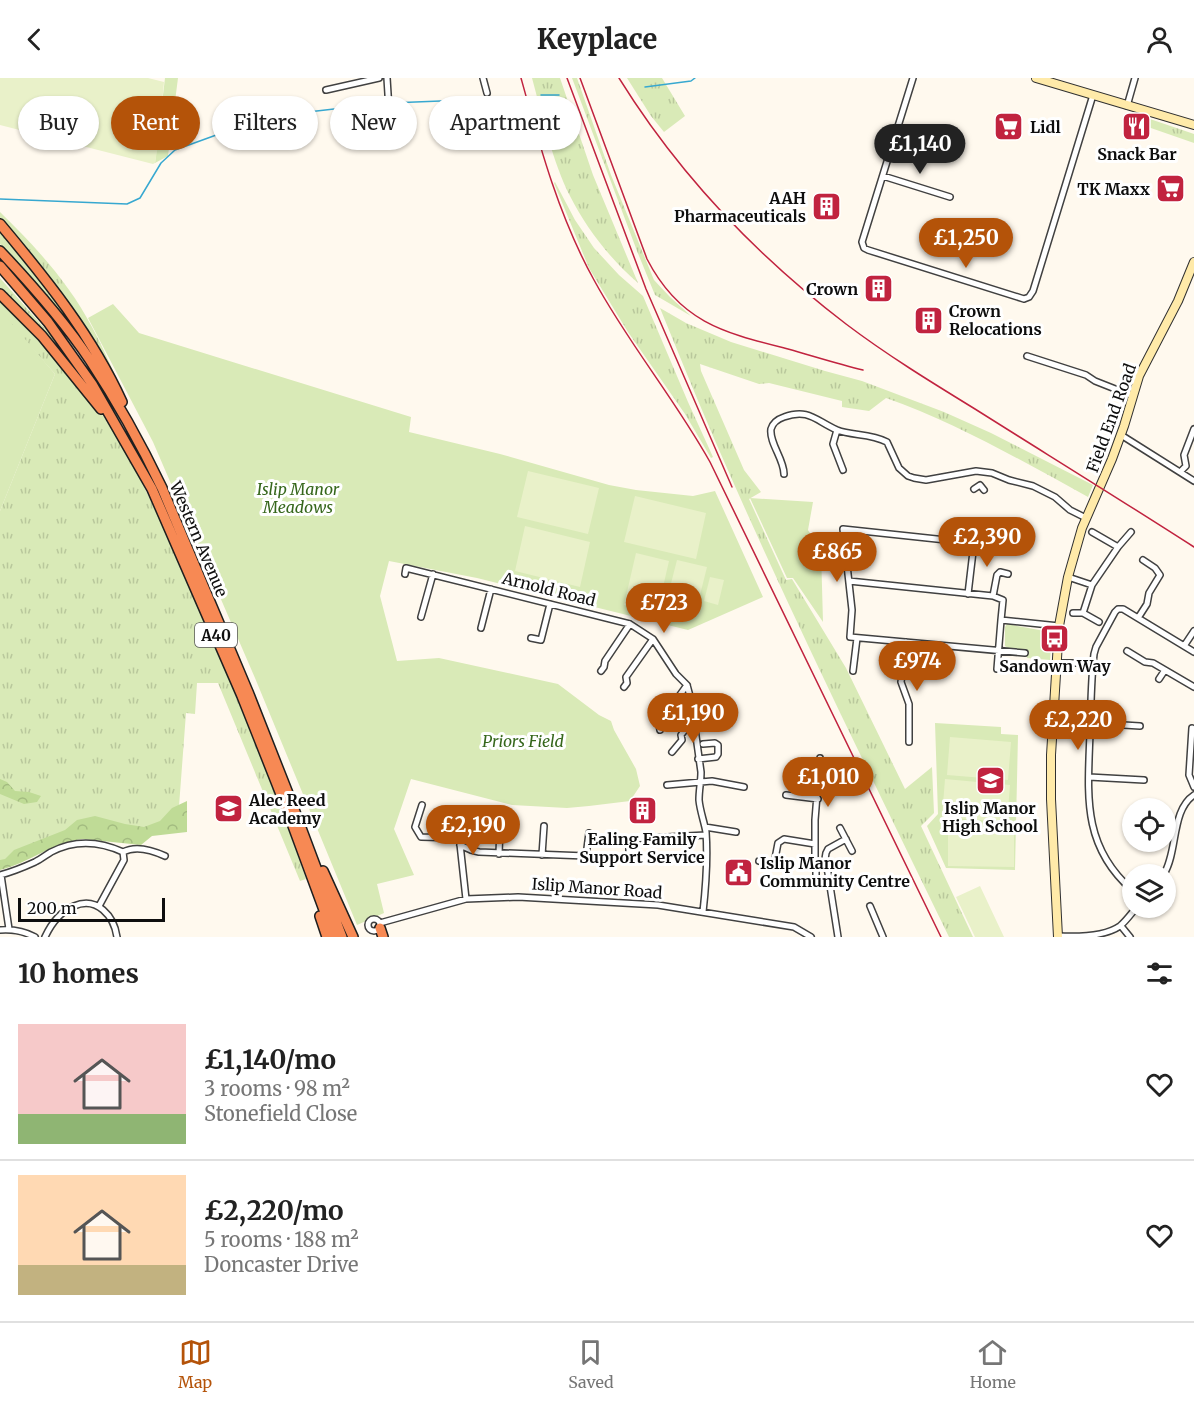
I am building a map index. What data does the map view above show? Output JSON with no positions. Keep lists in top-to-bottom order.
{
  "streets": {
    "highway": ["Western Avenue", "A40"],
    "street": ["Field End Road", "Arnold Road", "Islip Manor Road"]
  },
  "crossings": [
    ["Western Avenue", "A40"],
    ["Arnold Road", "Islip Manor Road"]
  ],
  "parks": ["Islip Manor Meadows", "Priors Field"],
  "places": {
    "restaurant": ["Snack Bar"],
    "supermarket": ["Lidl", "TK Maxx"],
    "building": [
      "AAH Pharmaceuticals",
      "Crown",
      "Crown Relocations",
      "Ealing Family Support Service"
    ],
    "bus stop": ["Sandown Way"],
    "school or university": ["Islip Manor High School", "Alec Reed Academy"],
    "public building": ["Islip Manor Community Centre"]
  },
  "scale_bar": "200 m",
  "page": {
    "header": "Keyplace",
    "chip": [
      "Buy",
      "Rent",
      "Filters",
      "New",
      "Apartment"
    ],
    "price": [
      "£1,140",
      "£1,250",
      "£2,390",
      "£865",
      "£723",
      "£974",
      "£1,190",
      "£2,220",
      "£1,010",
      "£2,190"
    ],
    "scale": "200 m",
    "heading": "10 homes",
    "list": [
      {
        "name": "£1,140/mo",
        "note": "3 rooms · 98 m² · Stonefield Close"
      },
      {
        "name": "£2,220/mo",
        "note": "5 rooms · 188 m² · Doncaster Drive"
      }
    ],
    "tabs": ["Map", "Saved", "Home"]
  }
}
